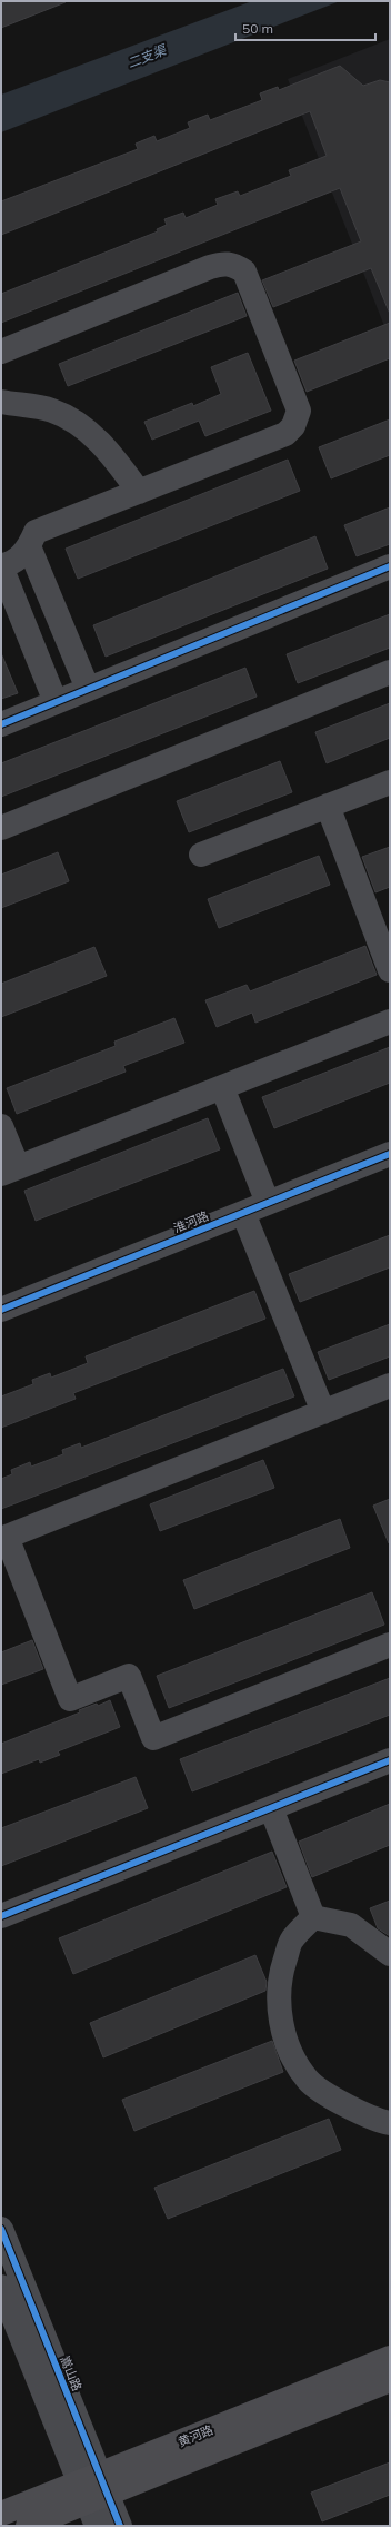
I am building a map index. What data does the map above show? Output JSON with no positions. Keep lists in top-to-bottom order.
{
  "streets": {
    "main road": ["黄河路"],
    "street": ["淮河路", "嵩山路"]
  },
  "crossings": [
    ["嵩山路", "黄河路"]
  ],
  "water": ["二支渠"],
  "scale_bar": "50 m"
}
